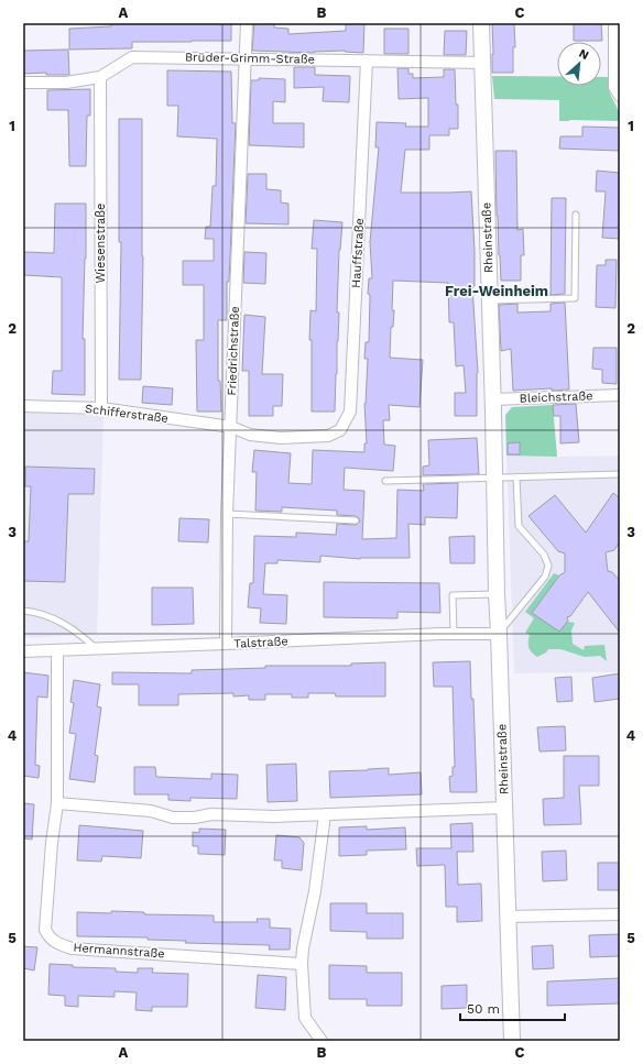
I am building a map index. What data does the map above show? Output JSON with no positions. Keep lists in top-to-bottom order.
{
  "streets": {
    "street": [
      "Brüder-Grimm-Straße",
      "Rheinstraße",
      "Wiesenstraße",
      "Hauffstraße",
      "Friedrichstraße",
      "Bleichstraße",
      "Schifferstraße",
      "Talstraße",
      "Hermannstraße"
    ]
  },
  "crossings": [
    ["Brüder-Grimm-Straße", "Rheinstraße"],
    ["Brüder-Grimm-Straße", "Wiesenstraße"],
    ["Brüder-Grimm-Straße", "Hauffstraße"],
    ["Brüder-Grimm-Straße", "Friedrichstraße"],
    ["Rheinstraße", "Bleichstraße"],
    ["Rheinstraße", "Talstraße"],
    ["Wiesenstraße", "Schifferstraße"],
    ["Hauffstraße", "Schifferstraße"],
    ["Friedrichstraße", "Schifferstraße"],
    ["Friedrichstraße", "Talstraße"],
    ["Talstraße", "Hermannstraße"]
  ],
  "districts": ["Frei-Weinheim"],
  "scale_bar": "50 m",
  "north": "top right",
  "grid": {
    "columns": ["A", "B", "C"],
    "rows": [
      "1",
      "2",
      "3",
      "4",
      "5"
    ]
  }
}
